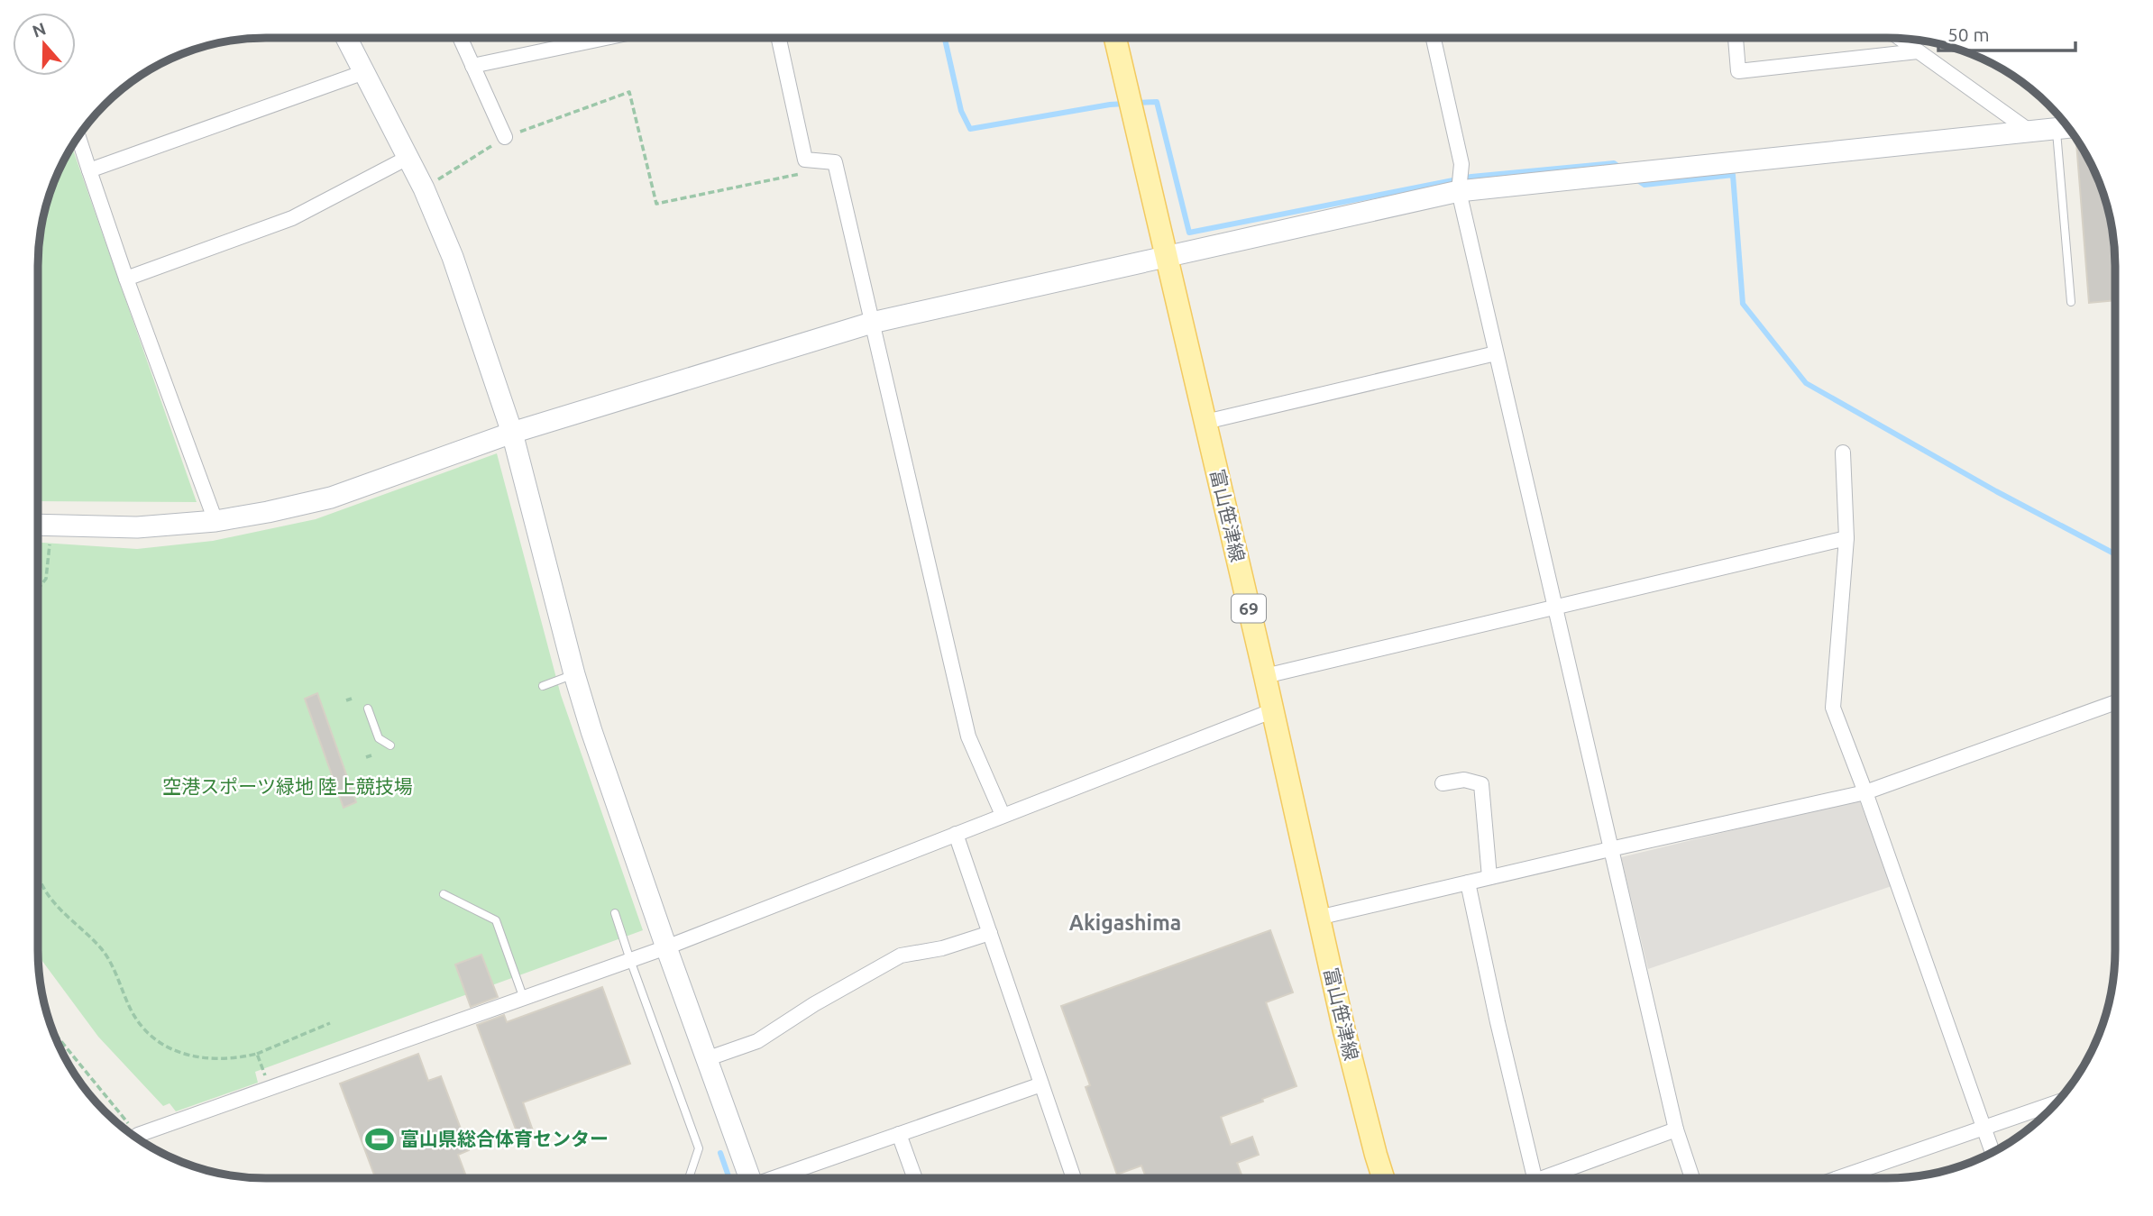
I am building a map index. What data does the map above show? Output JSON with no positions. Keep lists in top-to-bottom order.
{
  "streets": {
    "main road": ["富山笹津線", "69"]
  },
  "districts": ["Akigashima"],
  "parks": ["空港スポーツ緑地 陸上競技場"],
  "places": {
    "sports": ["富山県総合体育センター"]
  },
  "scale_bar": "50 m",
  "north": "top"
}
